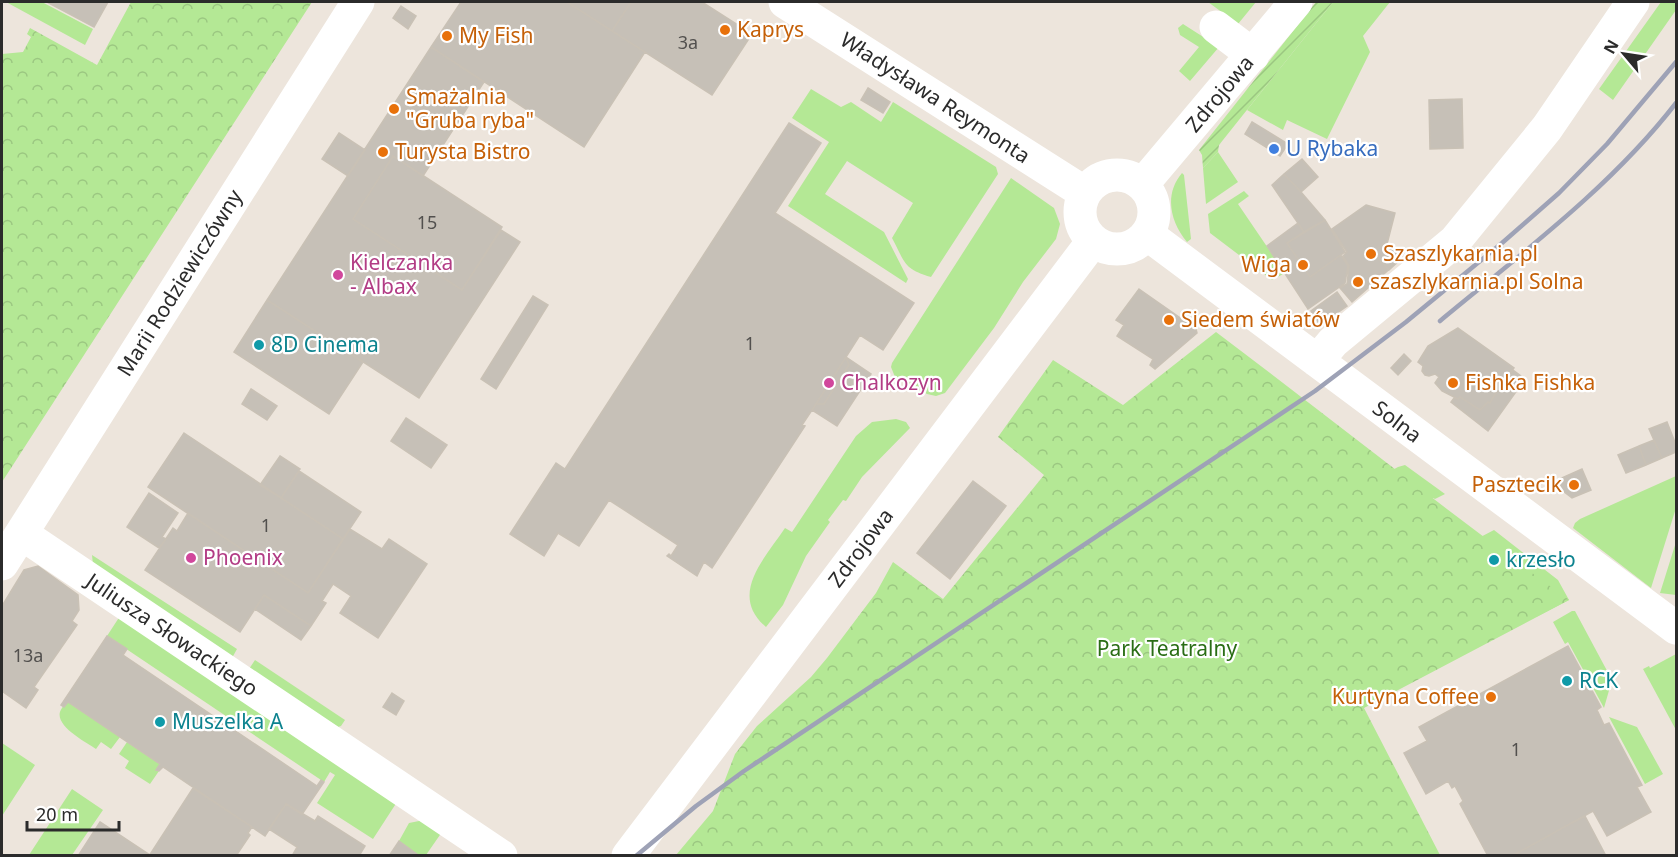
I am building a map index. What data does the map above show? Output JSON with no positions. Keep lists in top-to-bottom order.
{
  "streets": {
    "street": [
      "Zdrojowa",
      "Władysława Reymonta",
      "Marii Rodziewiczówny",
      "Solna",
      "Juliusza Słowackiego"
    ]
  },
  "crossings": [
    ["Zdrojowa", "Władysława Reymonta"],
    ["Zdrojowa", "Solna"],
    ["Władysława Reymonta", "Solna"],
    ["Marii Rodziewiczówny", "Juliusza Słowackiego"]
  ],
  "parks": ["Park Teatralny"],
  "places": [
    "Kaprys",
    "My Fish",
    "Smażalnia \"Gruba ryba\"",
    "U Rybaka",
    "Turysta Bistro",
    "Szaszlykarnia.pl",
    "Wiga",
    "Kielczanka - Albax",
    "szaszlykarnia.pl Solna",
    "Siedem światów",
    "8D Cinema",
    "Chalkozyn",
    "Fishka Fishka",
    "Pasztecik",
    "Phoenix",
    "krzesło",
    "RCK",
    "Kurtyna Coffee",
    "Muszelka A"
  ],
  "house_numbers": [
    "3a",
    "15",
    "1",
    "1",
    "13a",
    "1"
  ],
  "scale_bar": "20 m",
  "north": "top left"
}
